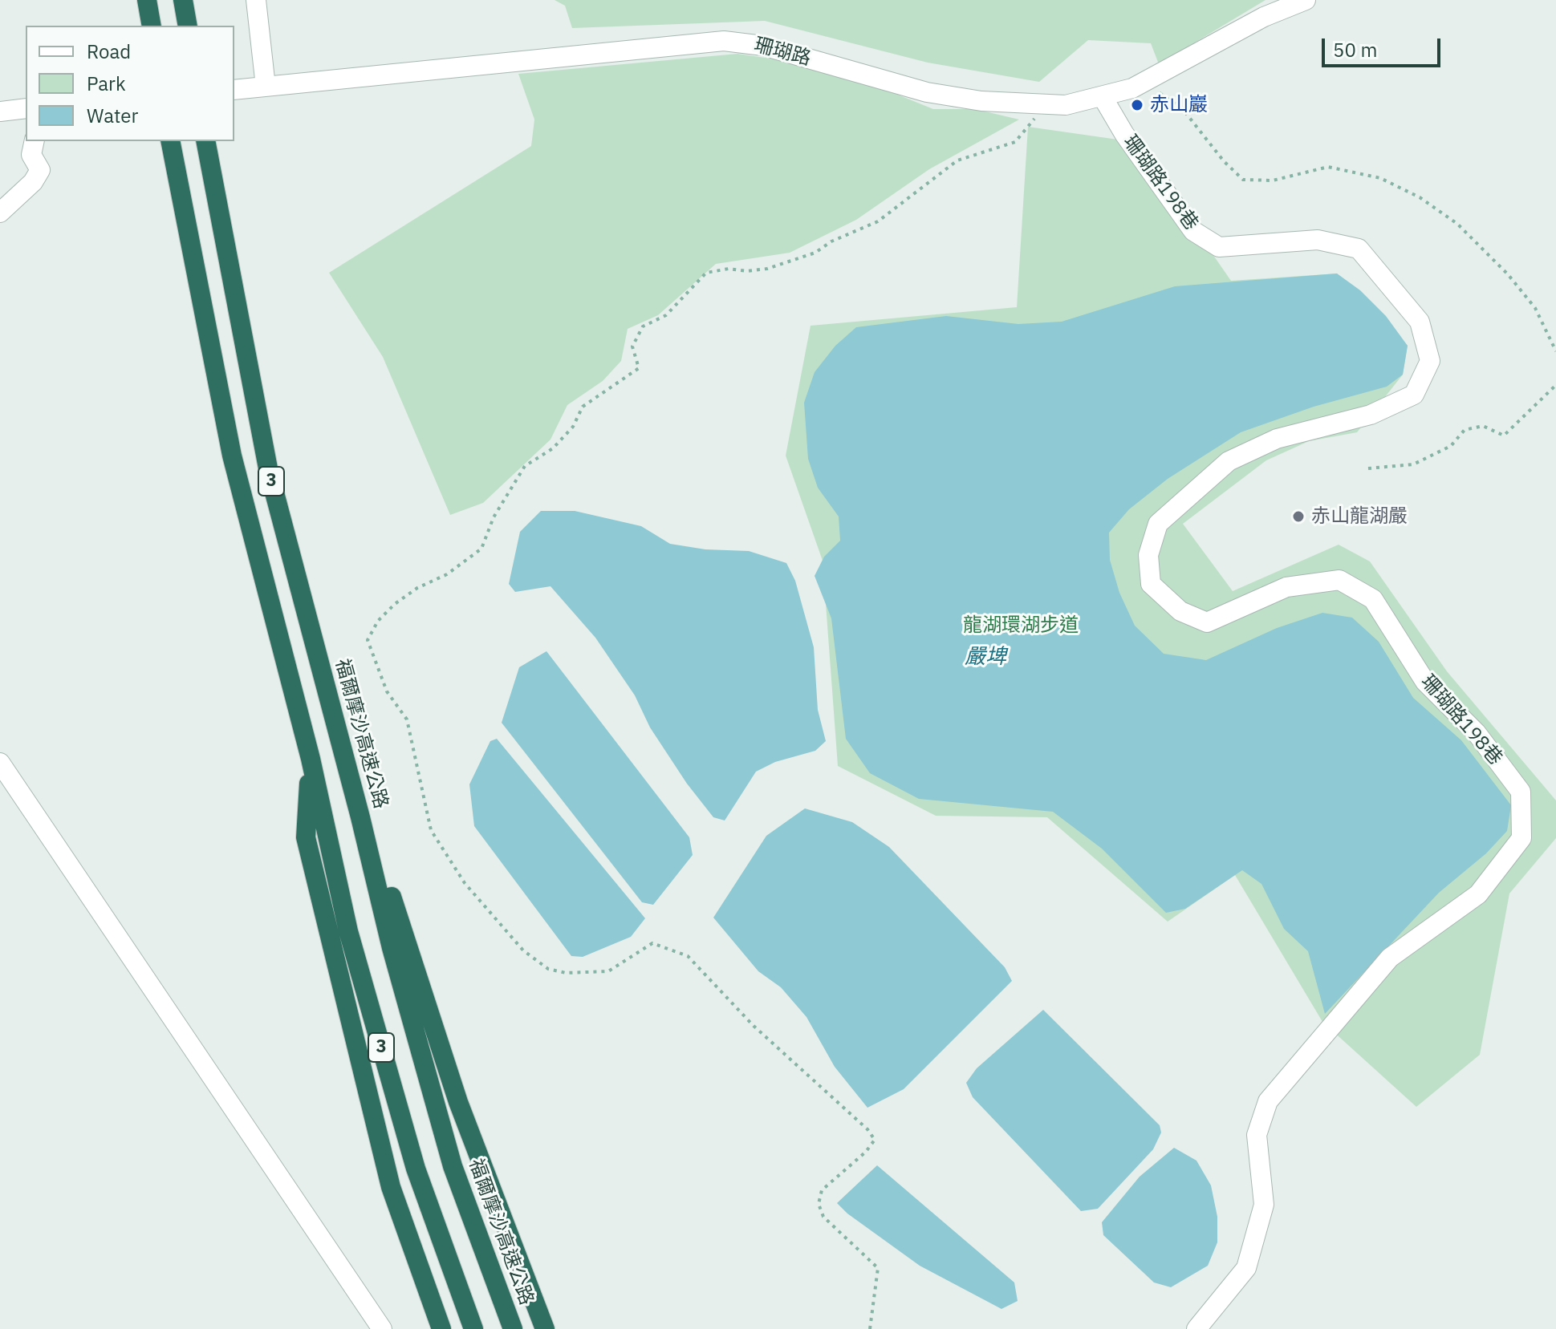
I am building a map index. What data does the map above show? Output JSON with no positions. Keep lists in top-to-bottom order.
{
  "streets": {
    "highway": ["3", "福爾摩沙高速公路"],
    "street": ["珊瑚路", "珊瑚路198巷"]
  },
  "crossings": [
    ["珊瑚路", "珊瑚路198巷"]
  ],
  "water": ["嚴埤"],
  "parks": ["龍湖環湖步道"],
  "places": ["赤山巖", "赤山龍湖嚴"],
  "legend": ["Road", "Park", "Water"],
  "scale_bar": "50 m"
}
